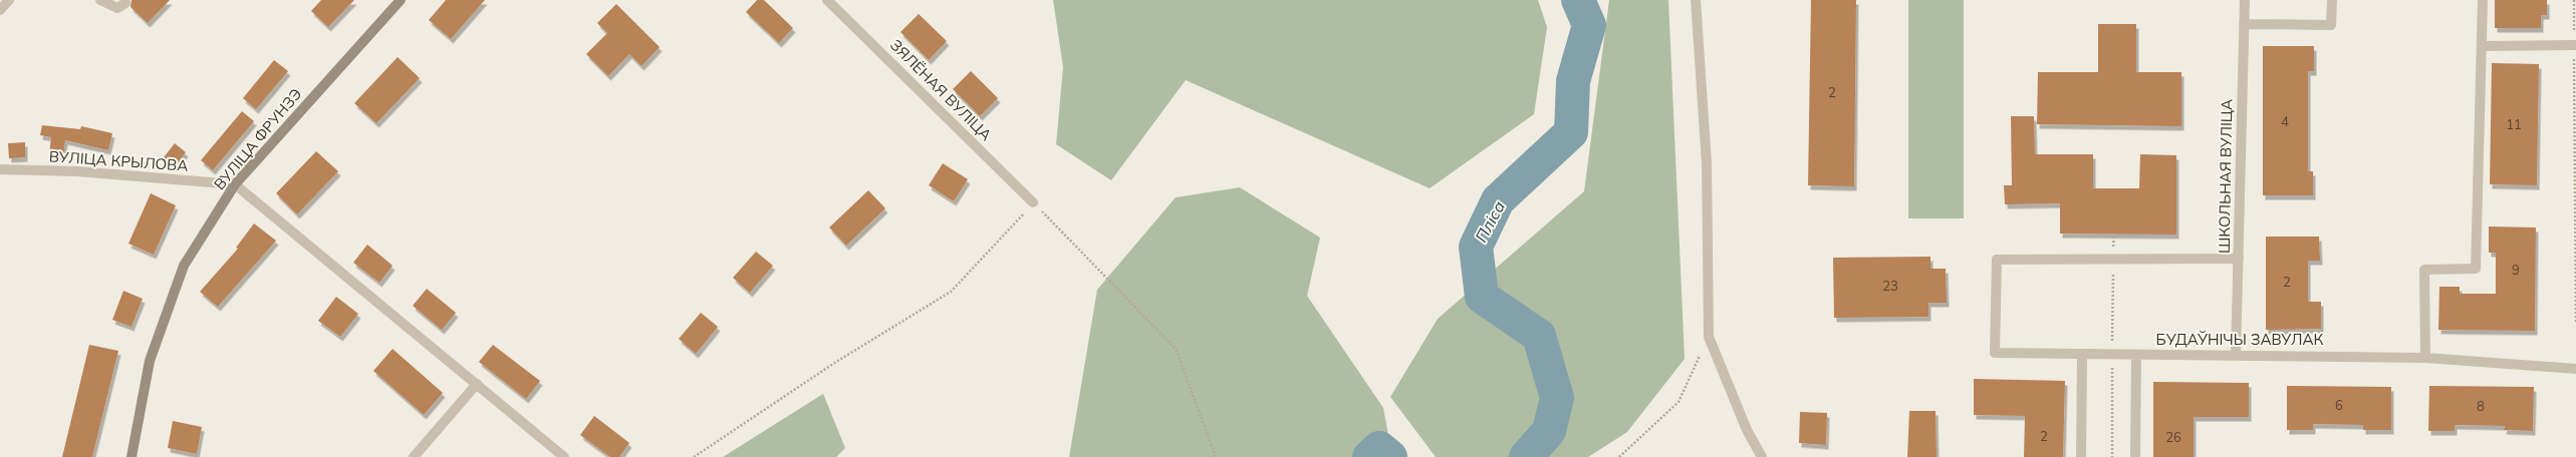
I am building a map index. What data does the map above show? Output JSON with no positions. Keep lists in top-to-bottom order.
{
  "streets": {
    "street": [
      "ЗЯЛЁНАЯ ВУЛІЦА",
      "ВУЛІЦА ФРУНЗЭ",
      "ВУЛІЦА КРЫЛОВА",
      "ШКОЛЬНАЯ ВУЛІЦА",
      "БУДАЎНІЧЫ ЗАВУЛАК"
    ]
  },
  "crossings": [
    ["ВУЛІЦА ФРУНЗЭ", "ВУЛІЦА КРЫЛОВА"],
    ["ШКОЛЬНАЯ ВУЛІЦА", "БУДАЎНІЧЫ ЗАВУЛАК"]
  ],
  "water": ["Пліса"],
  "house_numbers": [
    "2",
    "4",
    "11",
    "9",
    "2",
    "23",
    "6",
    "8",
    "2",
    "26"
  ]
}
